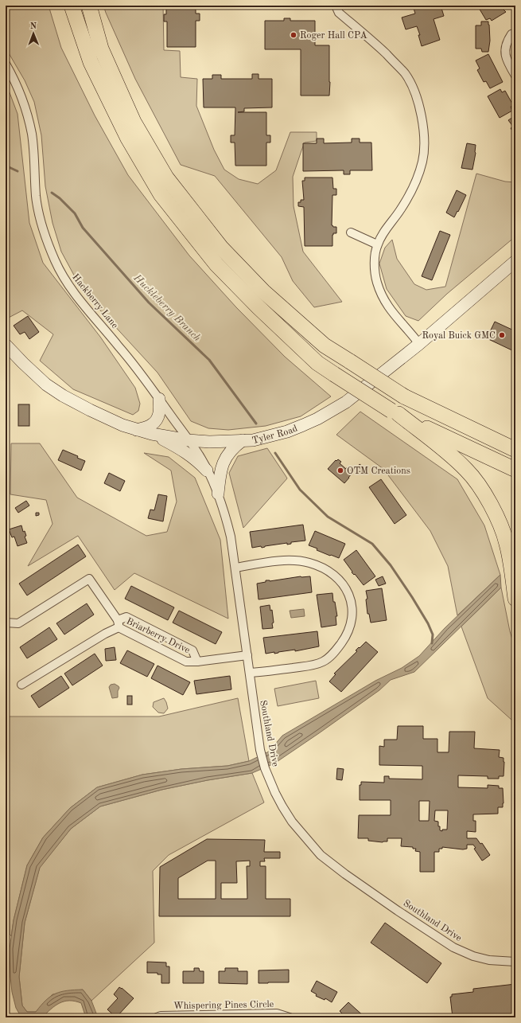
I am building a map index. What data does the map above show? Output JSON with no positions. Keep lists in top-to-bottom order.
{
  "streets": {
    "street": [
      "Hackberry Lane",
      "Tyler Road",
      "Briarberry Drive",
      "Southland Drive",
      "Whispering Pines Circle"
    ]
  },
  "crossings": [
    ["Hackberry Lane", "Tyler Road"],
    ["Hackberry Lane", "Southland Drive"],
    ["Tyler Road", "Southland Drive"],
    ["Briarberry Drive", "Southland Drive"]
  ],
  "water": ["Huckleberry Branch"],
  "places": ["Roger Hall CPA", "Royal Buick GMC", "OTM Creations"],
  "north": "top"
}
